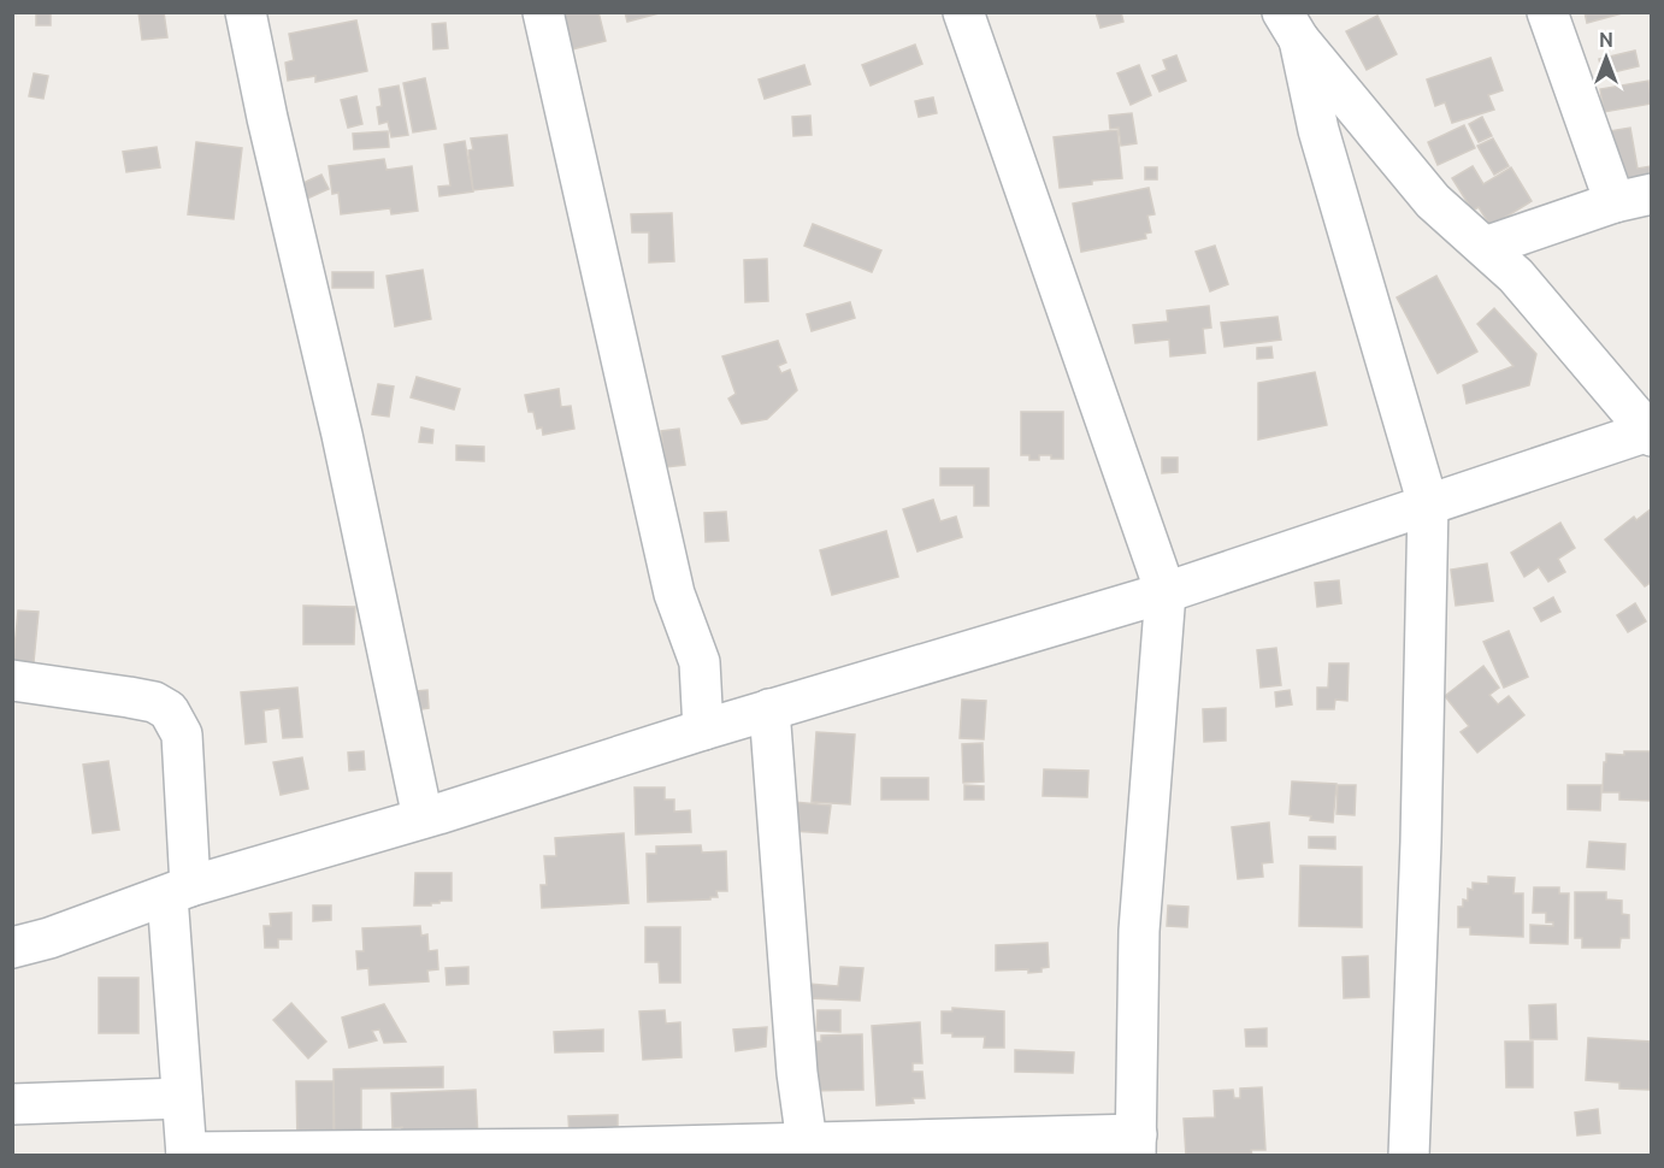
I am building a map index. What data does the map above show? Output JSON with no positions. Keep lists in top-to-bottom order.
{
  "north": "top"
}
